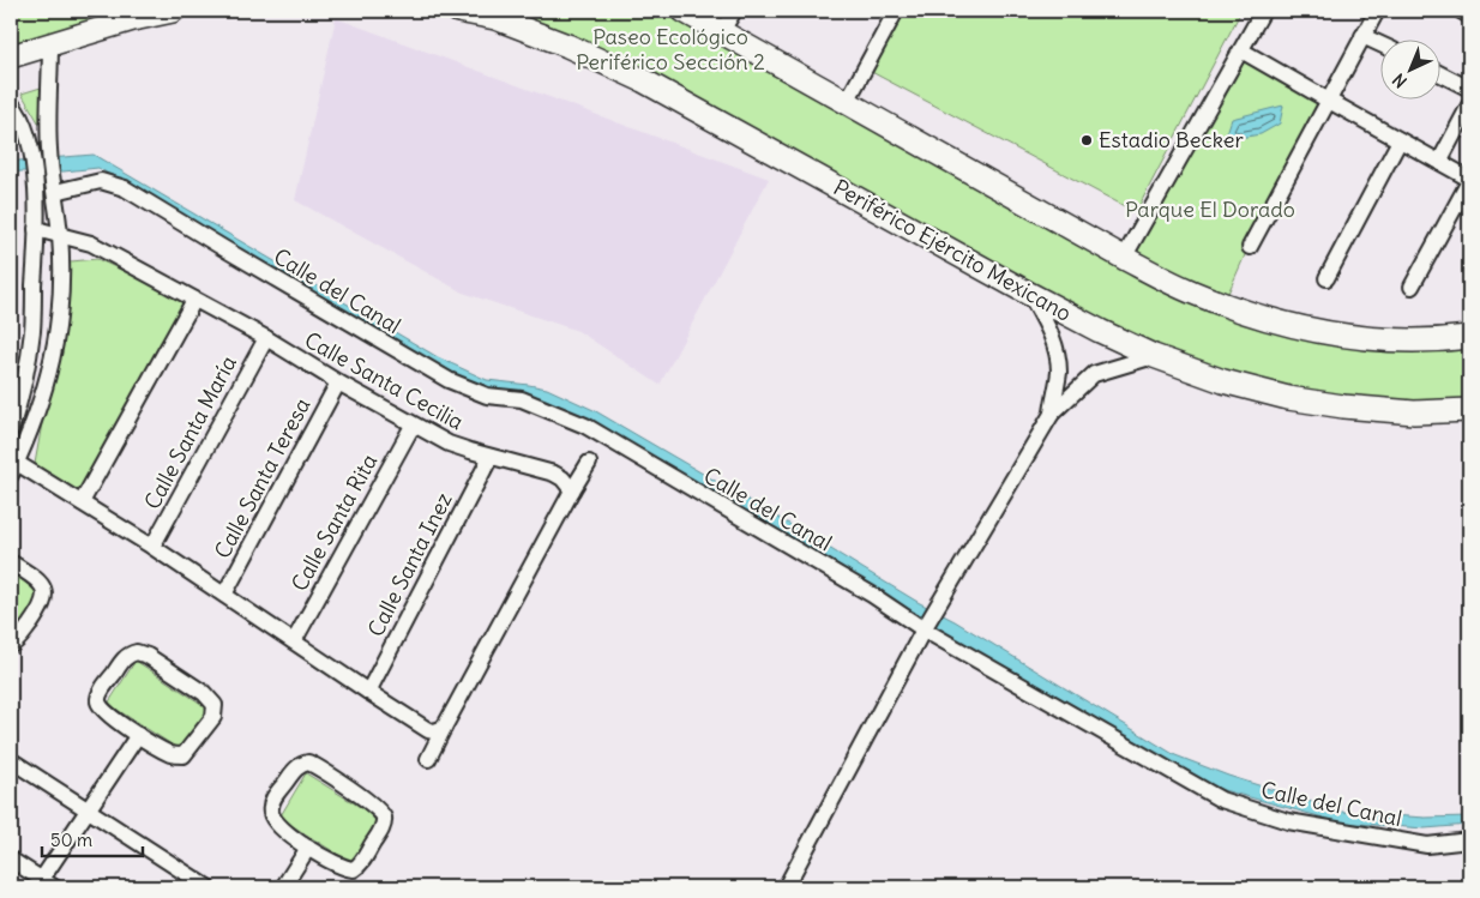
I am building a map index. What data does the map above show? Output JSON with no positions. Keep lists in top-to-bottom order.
{
  "streets": {
    "highway": ["Periférico Ejército Mexicano"],
    "street": [
      "Calle del Canal",
      "Calle Santa Cecilia",
      "Calle Santa María",
      "Calle Santa Teresa",
      "Calle Santa Rita",
      "Calle Santa Inez"
    ]
  },
  "crossings": [
    ["Calle Santa Cecilia", "Calle Santa María"],
    ["Calle Santa Cecilia", "Calle Santa Teresa"],
    ["Calle Santa Cecilia", "Calle Santa Rita"],
    ["Calle Santa Cecilia", "Calle Santa Inez"]
  ],
  "parks": ["Paseo Ecológico Periférico Sección 2", "Parque El Dorado"],
  "places": ["Estadio Becker"],
  "scale_bar": "50 m",
  "north": "bottom left"
}
